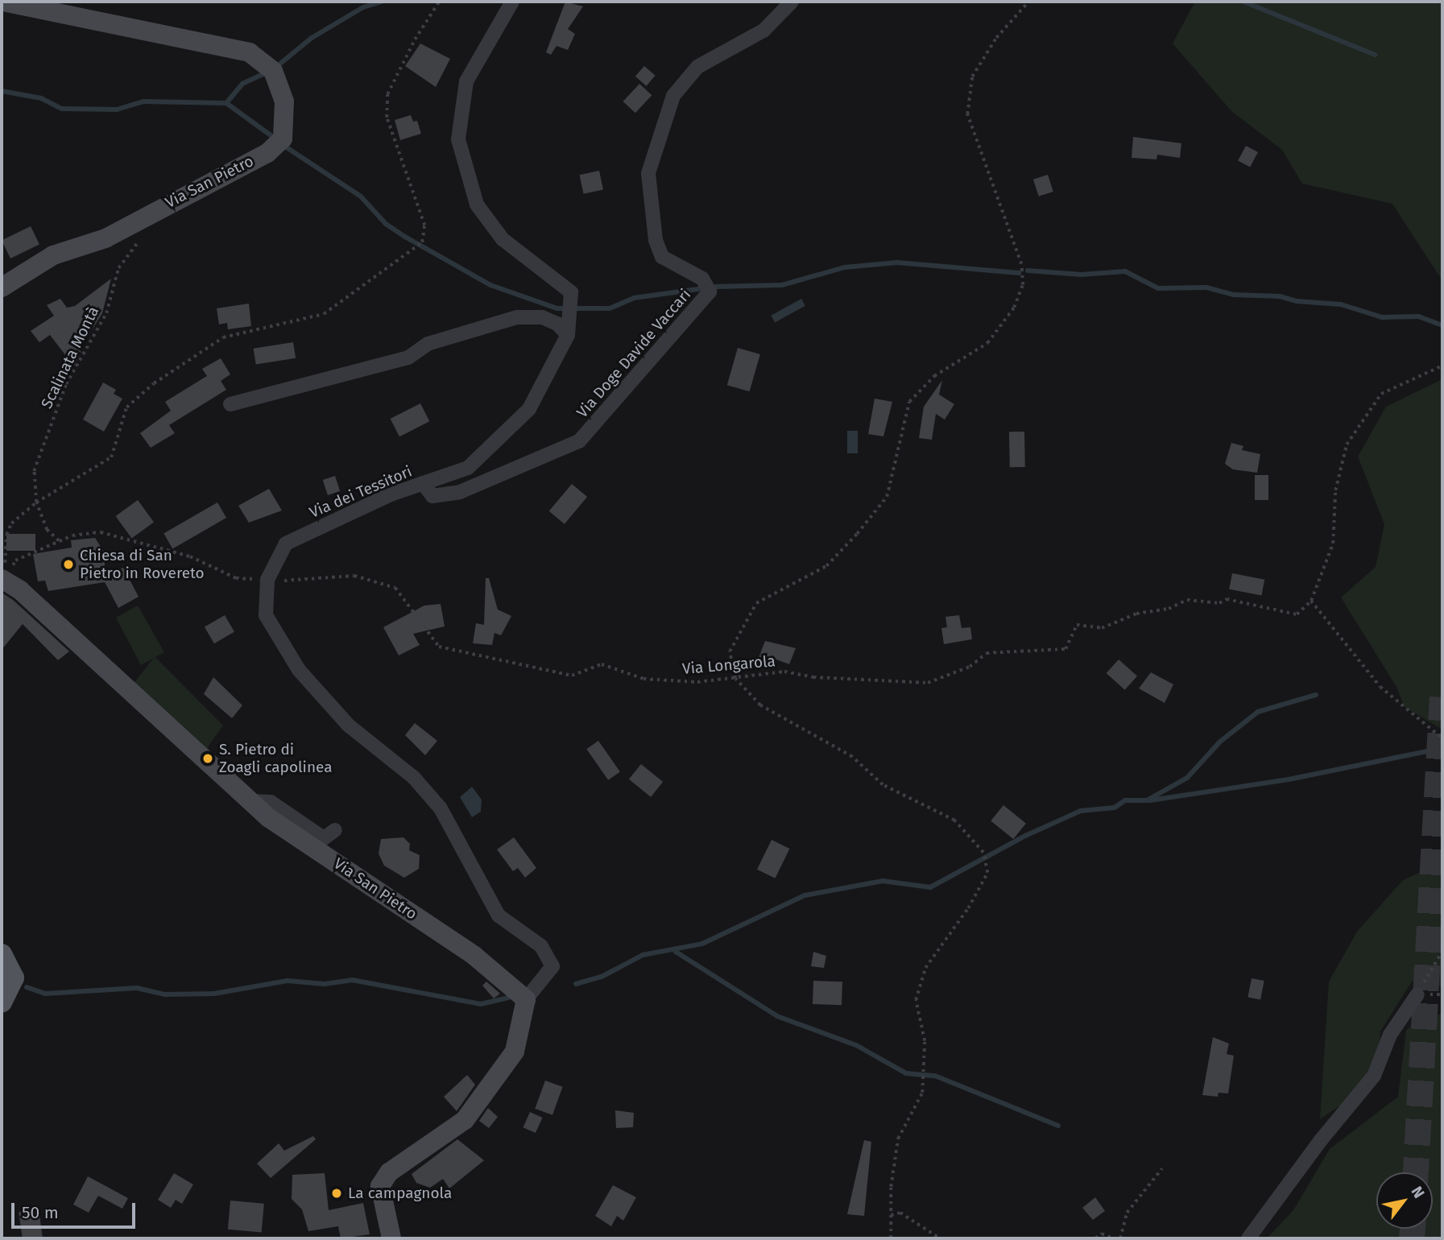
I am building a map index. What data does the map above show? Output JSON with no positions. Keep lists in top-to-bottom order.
{
  "streets": {
    "street": ["Via San Pietro", "Via Doge Davide Vaccari", "Via dei Tessitori"],
    "path": ["Scalinata Montà", "Via Longarola"]
  },
  "crossings": [
    ["Via San Pietro", "Via dei Tessitori"],
    ["Via San Pietro", "Via Longarola"],
    ["Via Doge Davide Vaccari", "Via dei Tessitori"],
    ["Scalinata Montà", "Via Longarola"],
    ["Via dei Tessitori", "Via Longarola"]
  ],
  "places": ["Chiesa di San Pietro in Rovereto", "S. Pietro di Zoagli capolinea", "La campagnola"],
  "scale_bar": "50 m",
  "north": "top right"
}
